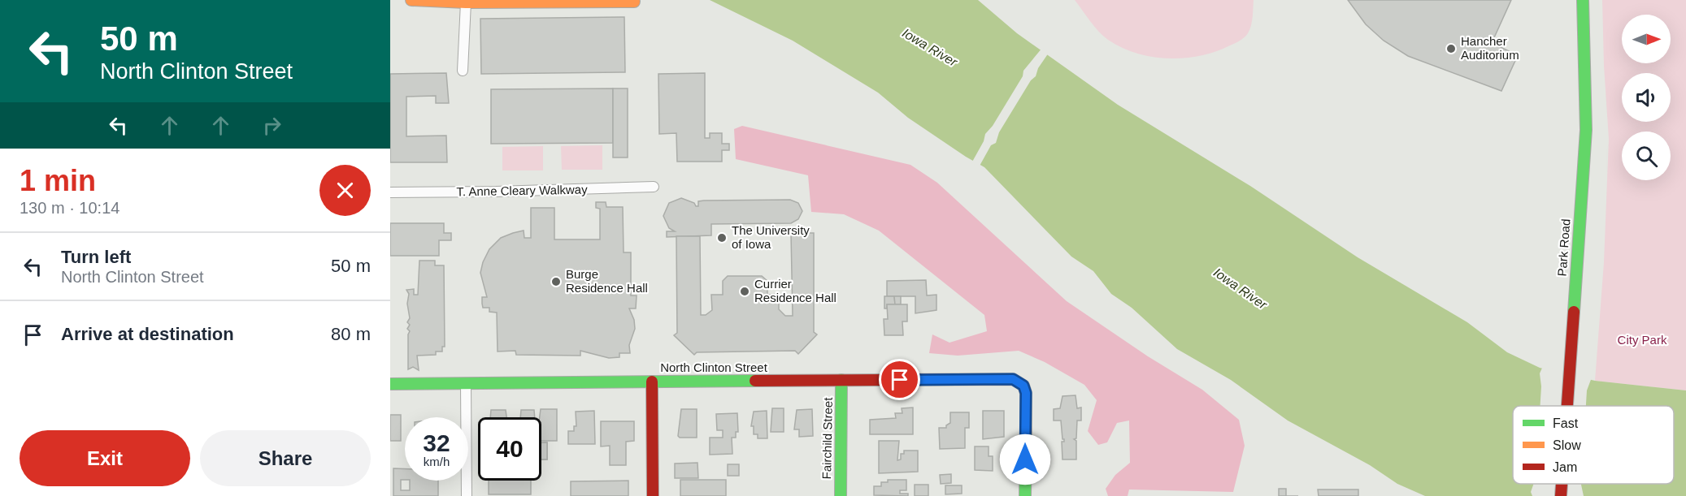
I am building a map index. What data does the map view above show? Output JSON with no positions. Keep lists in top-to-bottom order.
{
  "streets": {
    "street": [
      "T. Anne Cleary Walkway",
      "Park Road",
      "North Clinton Street",
      "Fairchild Street"
    ]
  },
  "crossings": [
    ["North Clinton Street", "Fairchild Street"]
  ],
  "water": ["Iowa River"],
  "parks": ["City Park"],
  "places": [
    "Hancher Auditorium",
    "The University of Iowa",
    "Burge Residence Hall",
    "Currier Residence Hall"
  ],
  "legend": ["Fast", "Slow", "Jam"],
  "north": "right",
  "page": {
    "turn": ["50 m", "North Clinton Street"],
    "heading": ["1 min", "130 m · 10:14"],
    "list": [
      {
        "name": "Turn left",
        "note": "North Clinton Street",
        "value": "50 m"
      },
      {
        "name": "Arrive at destination",
        "value": "80 m"
      }
    ],
    "speed": "32 km/h",
    "limit": "40",
    "buttons": ["Exit", "Share"]
  }
}
